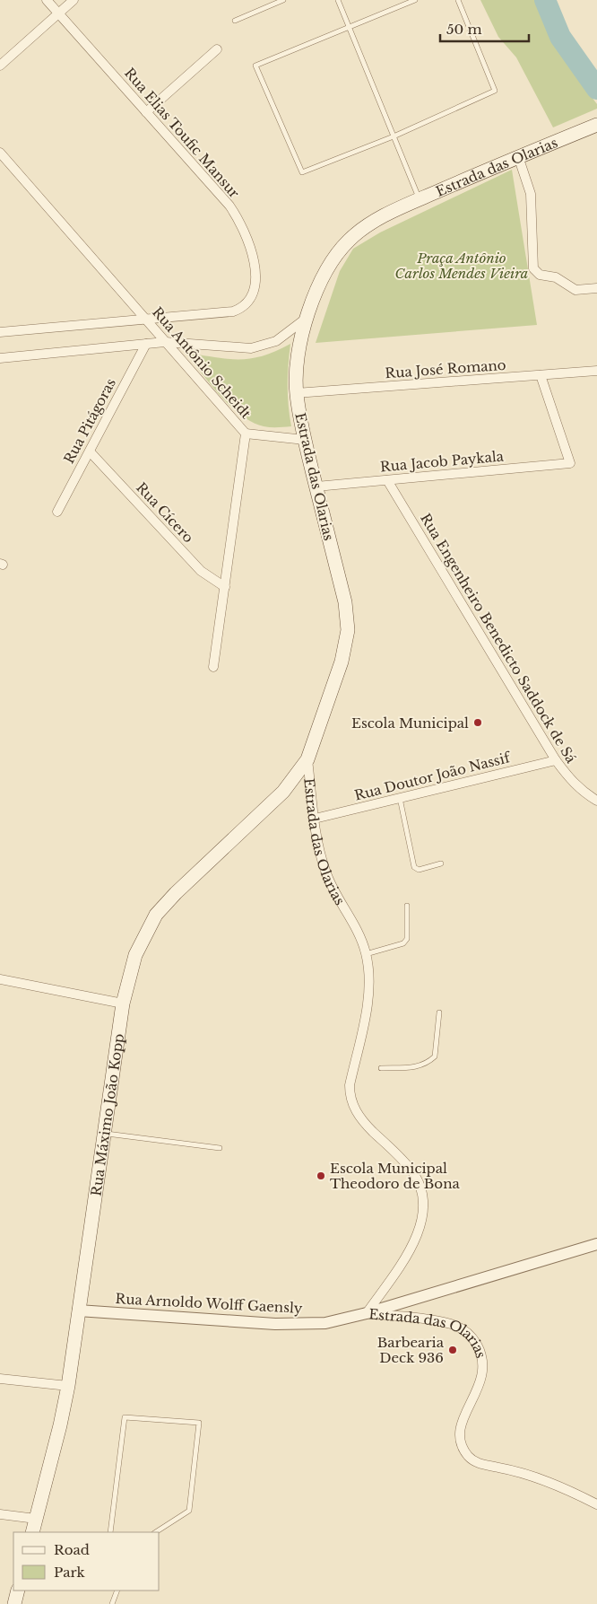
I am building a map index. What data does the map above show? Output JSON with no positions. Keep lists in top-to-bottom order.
{
  "streets": {
    "main road": ["Estrada das Olarias", "Rua Máximo João Kopp"],
    "street": [
      "Rua Elias Toufic Mansur",
      "Rua Antônio Scheidt",
      "Rua José Romano",
      "Rua Pitágoras",
      "Rua Jacob Paykala",
      "Rua Cícero",
      "Rua Engenheiro Benedicto Saddock de Sá",
      "Rua Doutor João Nassif",
      "Rua Arnoldo Wolff Gaensly"
    ]
  },
  "crossings": [
    ["Rua Elias Toufic Mansur", "Rua Antônio Scheidt"],
    ["Estrada das Olarias", "Rua José Romano"],
    ["Estrada das Olarias", "Rua Jacob Paykala"],
    ["Estrada das Olarias", "Rua Doutor João Nassif"],
    ["Estrada das Olarias", "Rua Máximo João Kopp"],
    ["Estrada das Olarias", "Rua Arnoldo Wolff Gaensly"],
    ["Rua Antônio Scheidt", "Rua Cícero"],
    ["Rua José Romano", "Rua Jacob Paykala"],
    ["Rua Pitágoras", "Rua Cícero"],
    ["Rua Jacob Paykala", "Rua Engenheiro Benedicto Saddock de Sá"],
    ["Rua Engenheiro Benedicto Saddock de Sá", "Rua Doutor João Nassif"],
    ["Rua Máximo João Kopp", "Rua Arnoldo Wolff Gaensly"]
  ],
  "parks": ["Praça Antônio Carlos Mendes Vieira"],
  "places": ["Escola Municipal", "Escola Municipal Theodoro de Bona", "Barbearia Deck 936"],
  "legend": ["Road", "Park"],
  "scale_bar": "50 m"
}
